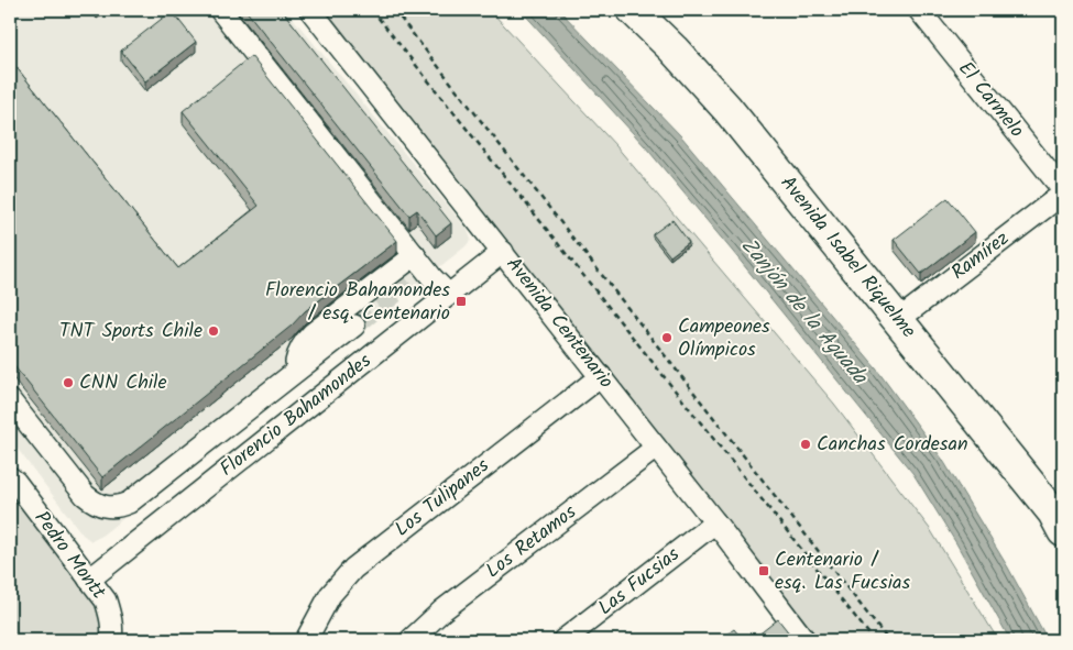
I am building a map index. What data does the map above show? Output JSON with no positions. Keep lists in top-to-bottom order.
{
  "streets": {
    "highway": ["Avenida Isabel Riquelme"],
    "street": [
      "El Carmelo",
      "Ramírez",
      "Avenida Centenario",
      "Florencio Bahamondes",
      "Los Tulipanes",
      "Los Retamos",
      "Pedro Montt",
      "Las Fucsias"
    ]
  },
  "crossings": [
    ["El Carmelo", "Ramírez"],
    ["Ramírez", "Avenida Isabel Riquelme"],
    ["Avenida Centenario", "Florencio Bahamondes"],
    ["Avenida Centenario", "Los Tulipanes"],
    ["Avenida Centenario", "Los Retamos"],
    ["Avenida Centenario", "Las Fucsias"],
    ["Florencio Bahamondes", "Pedro Montt"]
  ],
  "water": ["Zanjón de la Aguada"],
  "places": {
    "transit": ["Florencio Bahamondes / esq. Centenario", "Centenario / esq. Las Fucsias"],
    "other": [
      "TNT Sports Chile",
      "Campeones Olímpicos",
      "CNN Chile",
      "Canchas Cordesan"
    ]
  }
}
